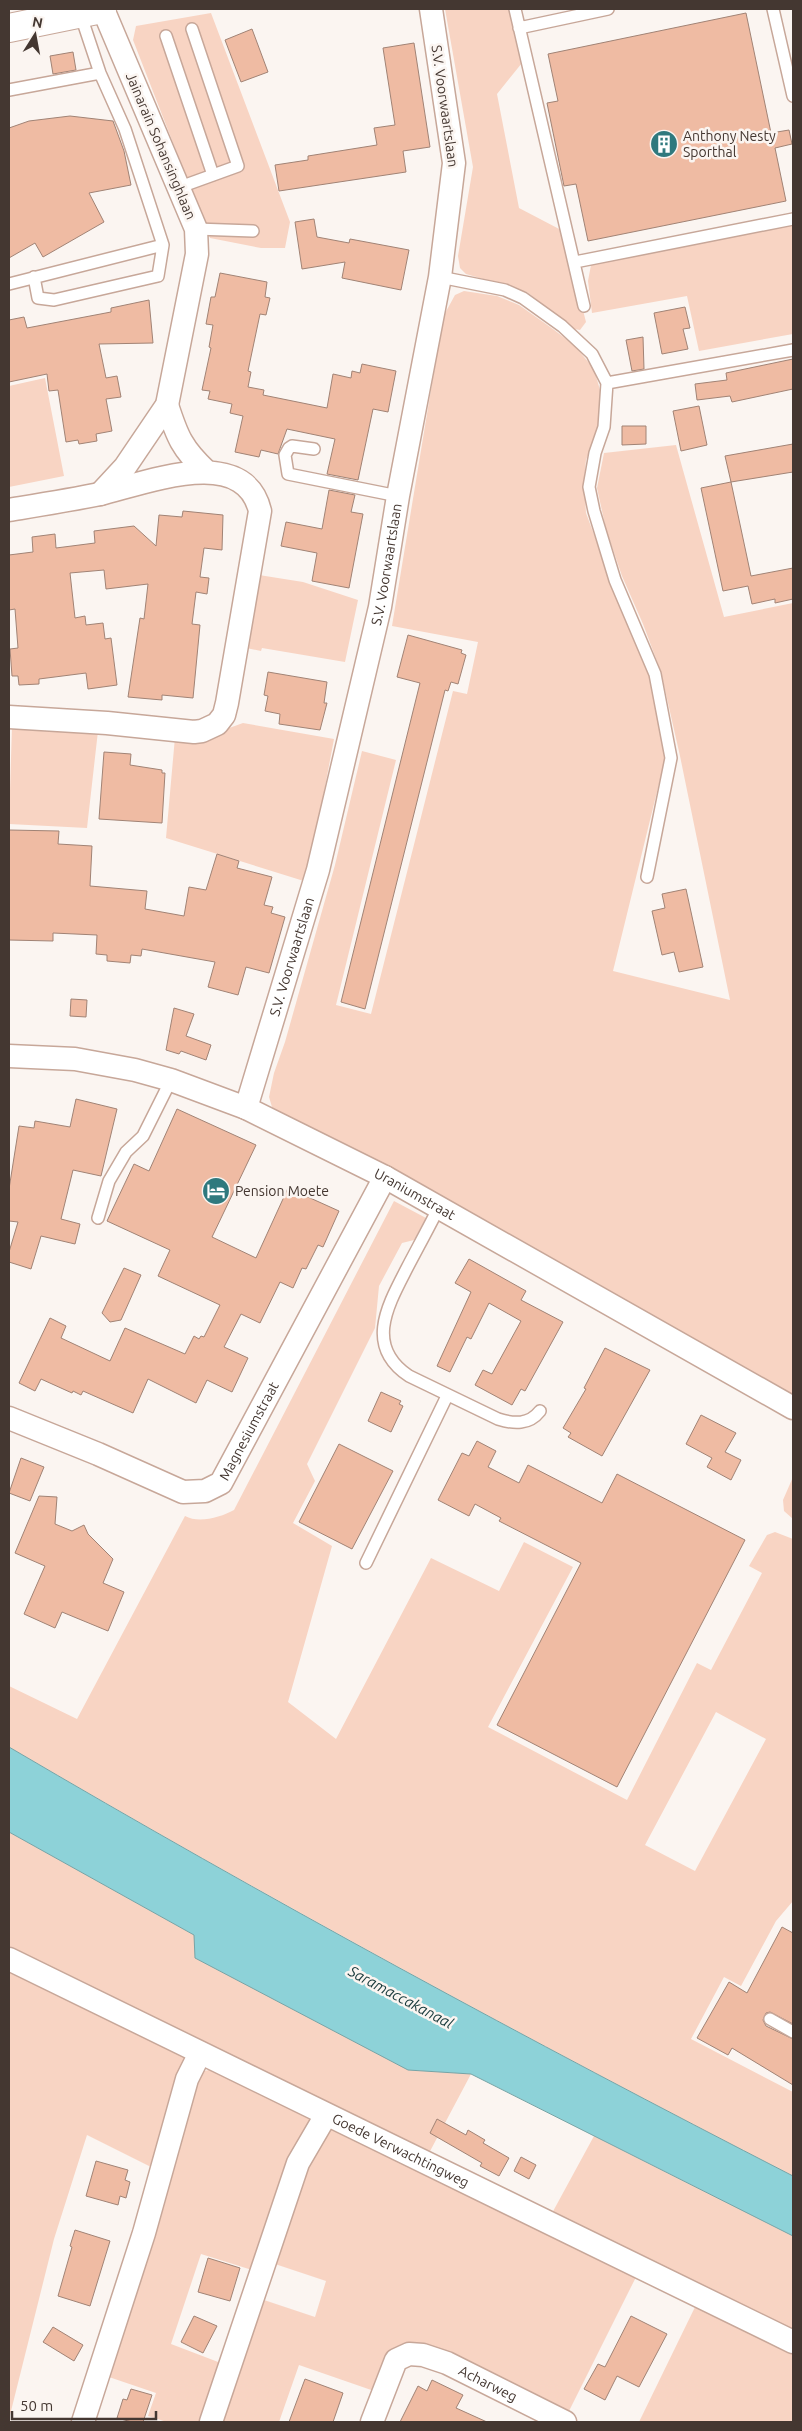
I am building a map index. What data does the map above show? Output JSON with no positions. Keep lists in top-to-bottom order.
{
  "streets": {
    "street": [
      "S.V. Voorwaartslaan",
      "Jainarain Sohansinghlaan",
      "Uraniumstraat",
      "Magnesiumstraat",
      "Goede Verwachtingweg",
      "Acharweg"
    ]
  },
  "crossings": [
    ["S.V. Voorwaartslaan", "Uraniumstraat"],
    ["Uraniumstraat", "Magnesiumstraat"]
  ],
  "water": ["Saramaccakanaal"],
  "places": {
    "building": ["Anthony Nesty Sporthal"],
    "hotel": ["Pension Moete"]
  },
  "scale_bar": "50 m",
  "north": "top"
}
